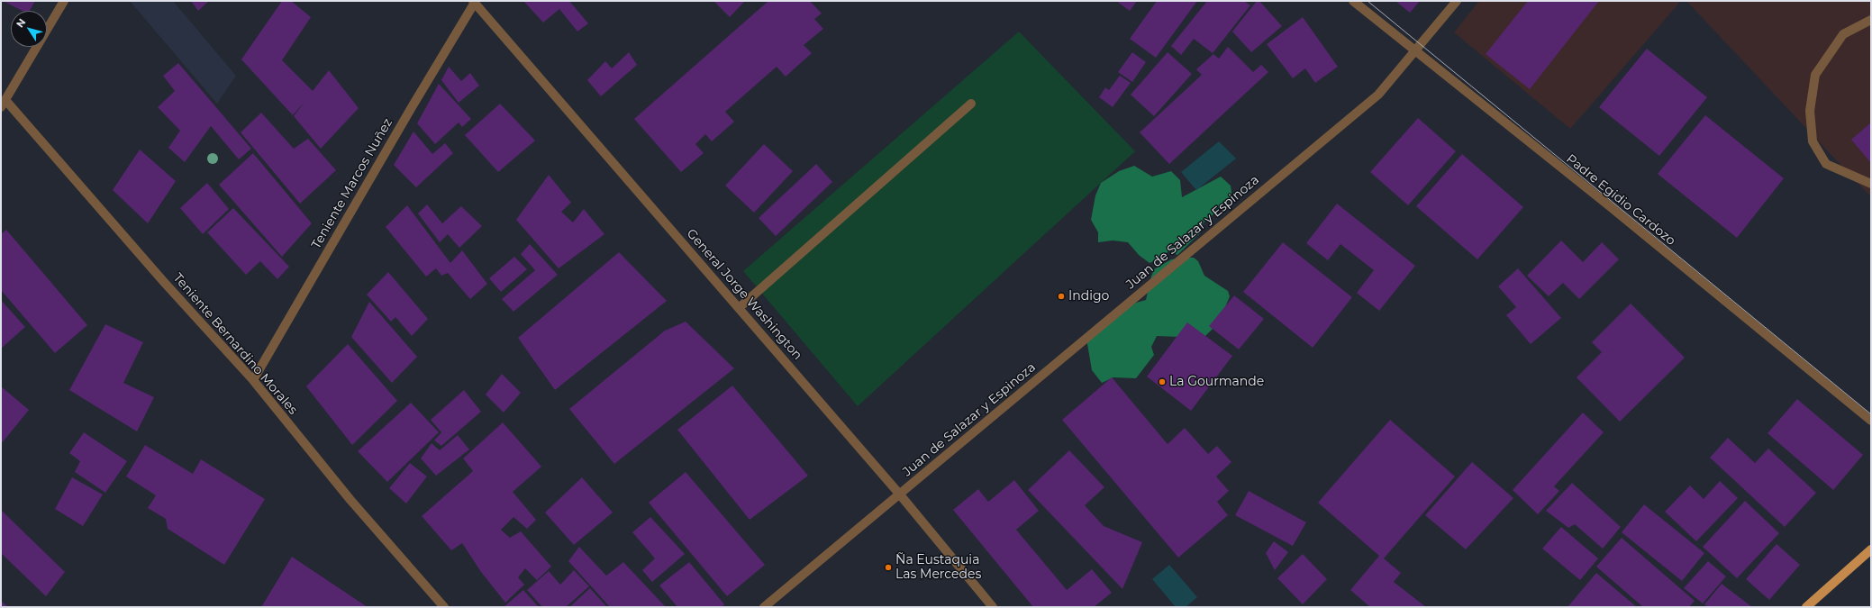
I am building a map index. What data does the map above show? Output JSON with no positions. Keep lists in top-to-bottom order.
{
  "streets": {
    "street": [
      "Teniente Marcos Nuñez",
      "Padre Egidio Cardozo",
      "Juan de Salazar y Espinoza",
      "General Jorge Washington",
      "Teniente Bernardino Morales"
    ]
  },
  "crossings": [
    ["Teniente Marcos Nuñez", "General Jorge Washington"],
    ["Teniente Marcos Nuñez", "Teniente Bernardino Morales"],
    ["Padre Egidio Cardozo", "Juan de Salazar y Espinoza"],
    ["Juan de Salazar y Espinoza", "General Jorge Washington"]
  ],
  "places": ["Indigo", "La Gourmande", "Ña Eustaquia Las Mercedes"],
  "north": "top left"
}
